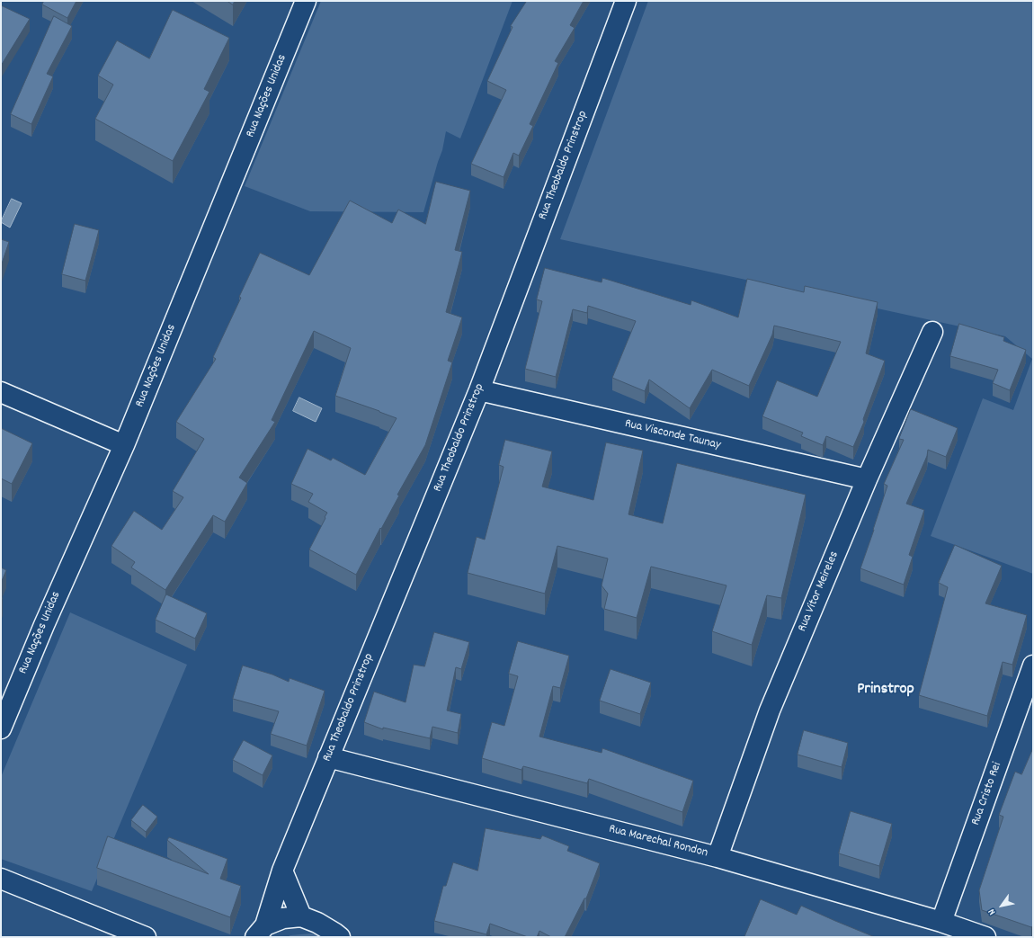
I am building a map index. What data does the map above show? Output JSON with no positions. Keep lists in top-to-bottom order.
{
  "streets": {
    "street": [
      "Rua Nações Unidas",
      "Rua Theobaldo Prinstrop",
      "Rua Visconde Taunay",
      "Rua Vitor Meireles",
      "Rua Cristo Rei",
      "Rua Marechal Rondon"
    ]
  },
  "crossings": [
    ["Rua Theobaldo Prinstrop", "Rua Visconde Taunay"],
    ["Rua Theobaldo Prinstrop", "Rua Marechal Rondon"],
    ["Rua Visconde Taunay", "Rua Vitor Meireles"],
    ["Rua Vitor Meireles", "Rua Marechal Rondon"],
    ["Rua Cristo Rei", "Rua Marechal Rondon"]
  ],
  "districts": ["Prinstrop"],
  "north": "bottom left"
}
